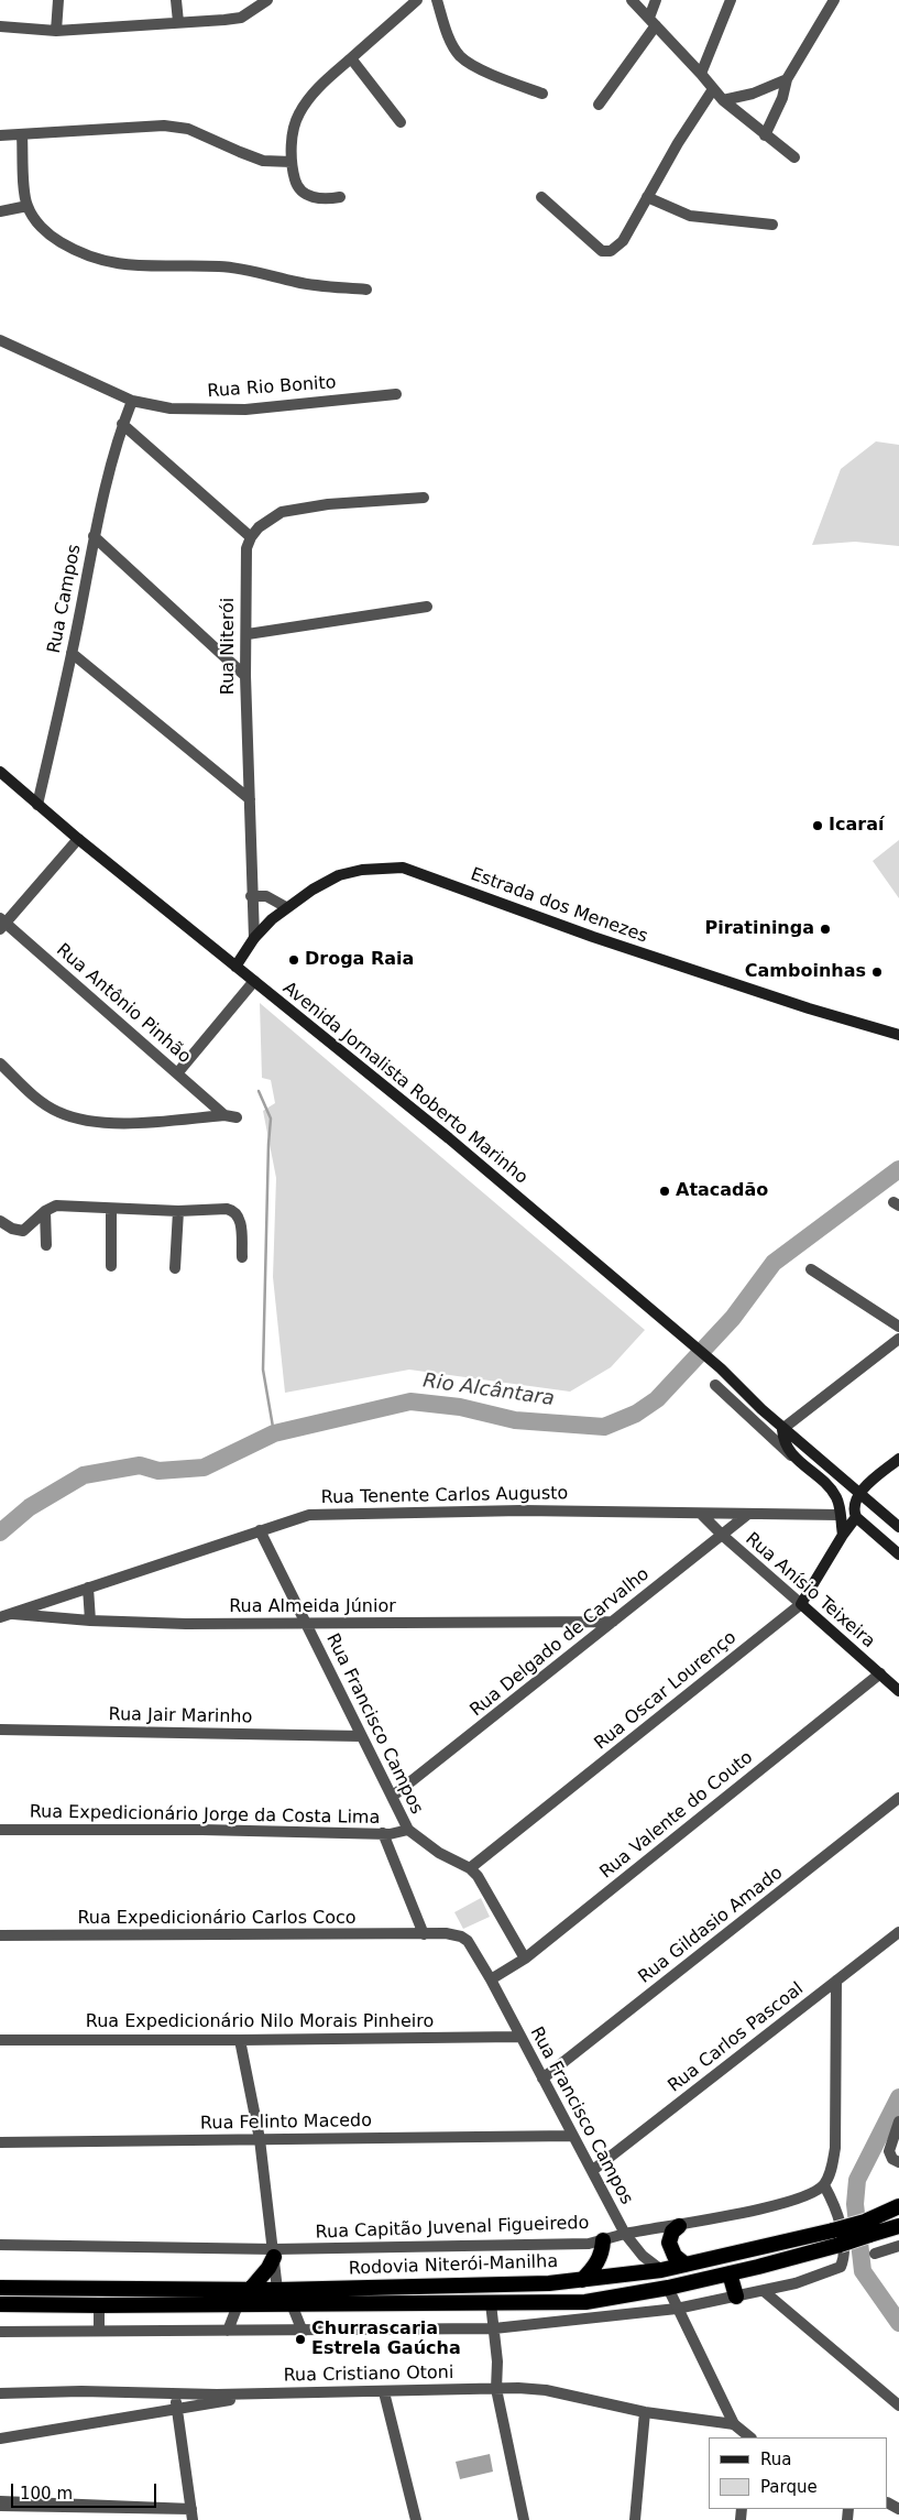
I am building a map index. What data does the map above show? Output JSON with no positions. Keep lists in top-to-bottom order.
{
  "streets": {
    "highway": ["Rodovia Niterói-Manilha"],
    "main road": [
      "Estrada dos Menezes",
      "Avenida Jornalista Roberto Marinho",
      "Rua Anísio Teixeira",
      "Rua Oscar Lourenço"
    ],
    "street": [
      "Rua Rio Bonito",
      "Rua Campos",
      "Rua Niterói",
      "Rua Antônio Pinhão",
      "Rua Tenente Carlos Augusto",
      "Rua Almeida Júnior",
      "Rua Delgado de Carvalho",
      "Rua Jair Marinho",
      "Rua Francisco Campos",
      "Rua Expedicionário Jorge da Costa Lima",
      "Rua Valente do Couto",
      "Rua Expedicionário Carlos Coco",
      "Rua Gildasio Amado",
      "Rua Expedicionário Nilo Morais Pinheiro",
      "Rua Carlos Pascoal",
      "Rua Felinto Macedo",
      "Rua Capitão Juvenal Figueiredo",
      "Rua Cristiano Otoni"
    ]
  },
  "crossings": [
    ["Rua Rio Bonito", "Rua Campos"],
    ["Rua Campos", "Avenida Jornalista Roberto Marinho"],
    ["Rua Niterói", "Estrada dos Menezes"],
    ["Estrada dos Menezes", "Avenida Jornalista Roberto Marinho"],
    ["Avenida Jornalista Roberto Marinho", "Rua Tenente Carlos Augusto"],
    ["Avenida Jornalista Roberto Marinho", "Rua Oscar Lourenço"],
    ["Rua Tenente Carlos Augusto", "Rua Anísio Teixeira"],
    ["Rua Tenente Carlos Augusto", "Rua Almeida Júnior"],
    ["Rua Tenente Carlos Augusto", "Rua Delgado de Carvalho"],
    ["Rua Tenente Carlos Augusto", "Rua Francisco Campos"],
    ["Rua Anísio Teixeira", "Rua Delgado de Carvalho"],
    ["Rua Anísio Teixeira", "Rua Oscar Lourenço"],
    ["Rua Anísio Teixeira", "Rua Valente do Couto"],
    ["Rua Almeida Júnior", "Rua Delgado de Carvalho"],
    ["Rua Almeida Júnior", "Rua Francisco Campos"],
    ["Rua Delgado de Carvalho", "Rua Francisco Campos"],
    ["Rua Oscar Lourenço", "Rua Francisco Campos"],
    ["Rua Jair Marinho", "Rua Francisco Campos"],
    ["Rua Francisco Campos", "Rua Expedicionário Jorge da Costa Lima"],
    ["Rua Francisco Campos", "Rua Valente do Couto"],
    ["Rua Francisco Campos", "Rua Expedicionário Carlos Coco"],
    ["Rua Francisco Campos", "Rua Gildasio Amado"],
    ["Rua Francisco Campos", "Rua Expedicionário Nilo Morais Pinheiro"],
    ["Rua Francisco Campos", "Rua Carlos Pascoal"],
    ["Rua Francisco Campos", "Rua Felinto Macedo"],
    ["Rua Francisco Campos", "Rua Capitão Juvenal Figueiredo"],
    ["Rua Francisco Campos", "Rodovia Niterói-Manilha"]
  ],
  "water": ["Rio Alcântara"],
  "places": [
    "Icaraí",
    "Piratininga",
    "Droga Raia",
    "Camboinhas",
    "Atacadão",
    "Churrascaria Estrela Gaúcha"
  ],
  "legend": ["Rua", "Parque"],
  "scale_bar": "100 m"
}
